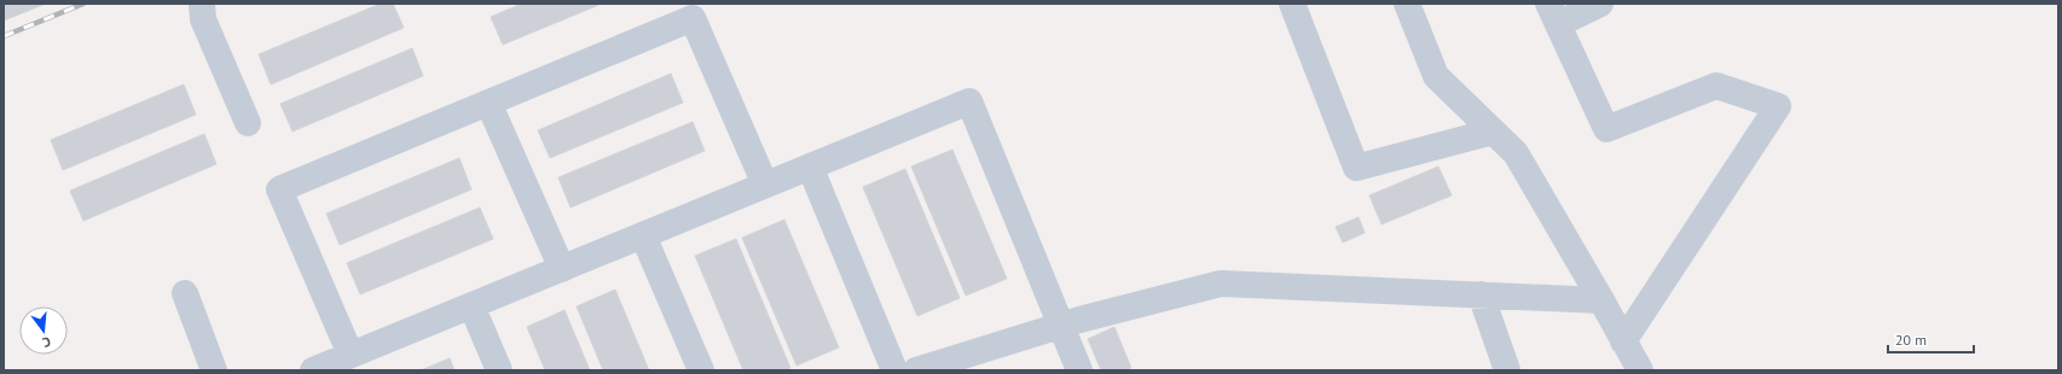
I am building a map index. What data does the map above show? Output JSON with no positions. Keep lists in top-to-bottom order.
{
  "scale_bar": "20 m",
  "north": "bottom"
}
